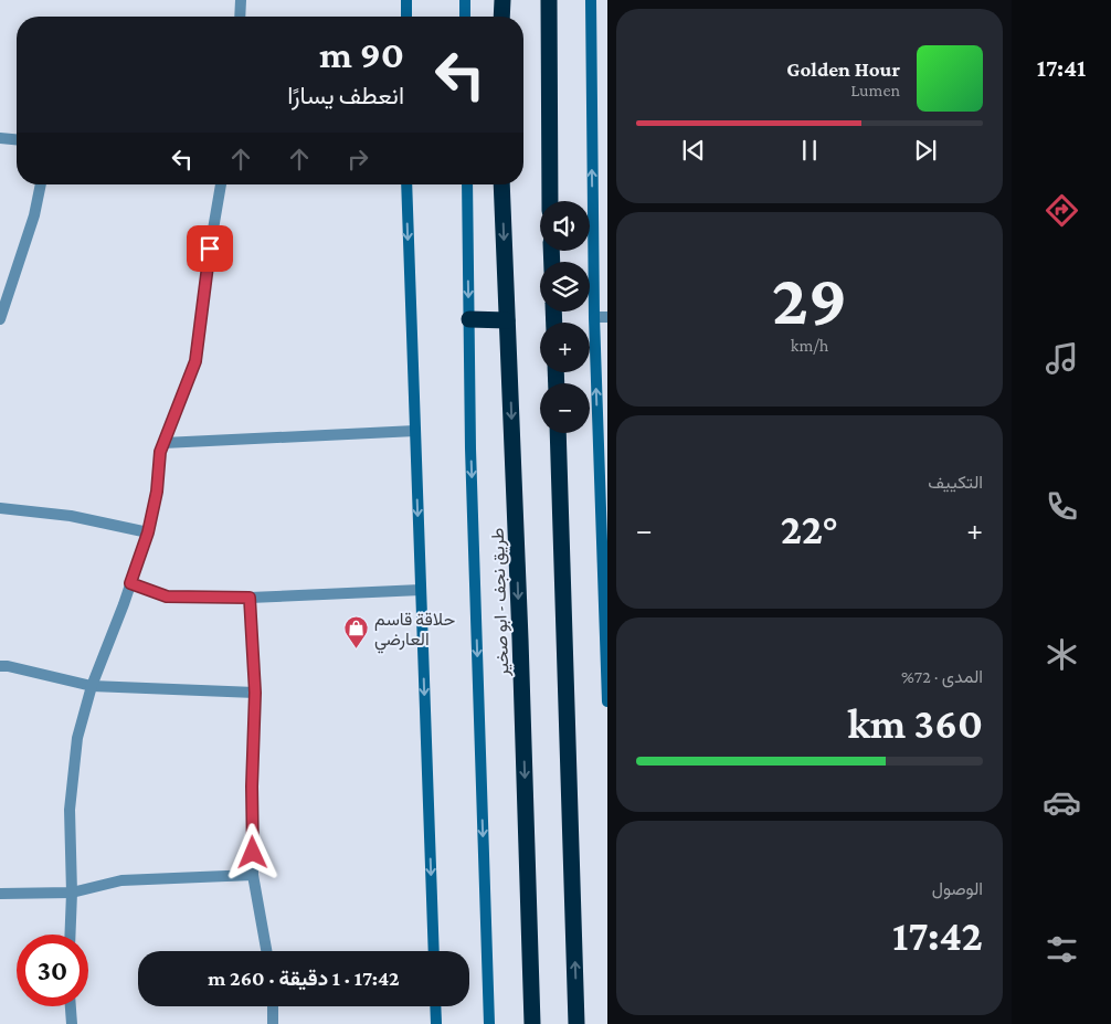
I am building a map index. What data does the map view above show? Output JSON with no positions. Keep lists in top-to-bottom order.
{
  "streets": {
    "highway": ["طريق نجف - ابو صخير"]
  },
  "places": {
    "shop": ["حلاقة قاسم العارضي"]
  },
  "page": {
    "tabs": "17:41",
    "turn": ["90 m", "انعطف يسارًا"],
    "song": ["Golden Hour", "Lumen"],
    "map_buttons": ["+", "−"],
    "tile": [
      ["29", "km/h"],
      "التكييف",
      ["المدى · 72%", "360 km"],
      ["الوصول", "17:42"]
    ],
    "heat": ["−", "22°", "+"],
    "limit": "30",
    "trip": "17:42 · 1 دقيقة · 260 m"
  }
}
